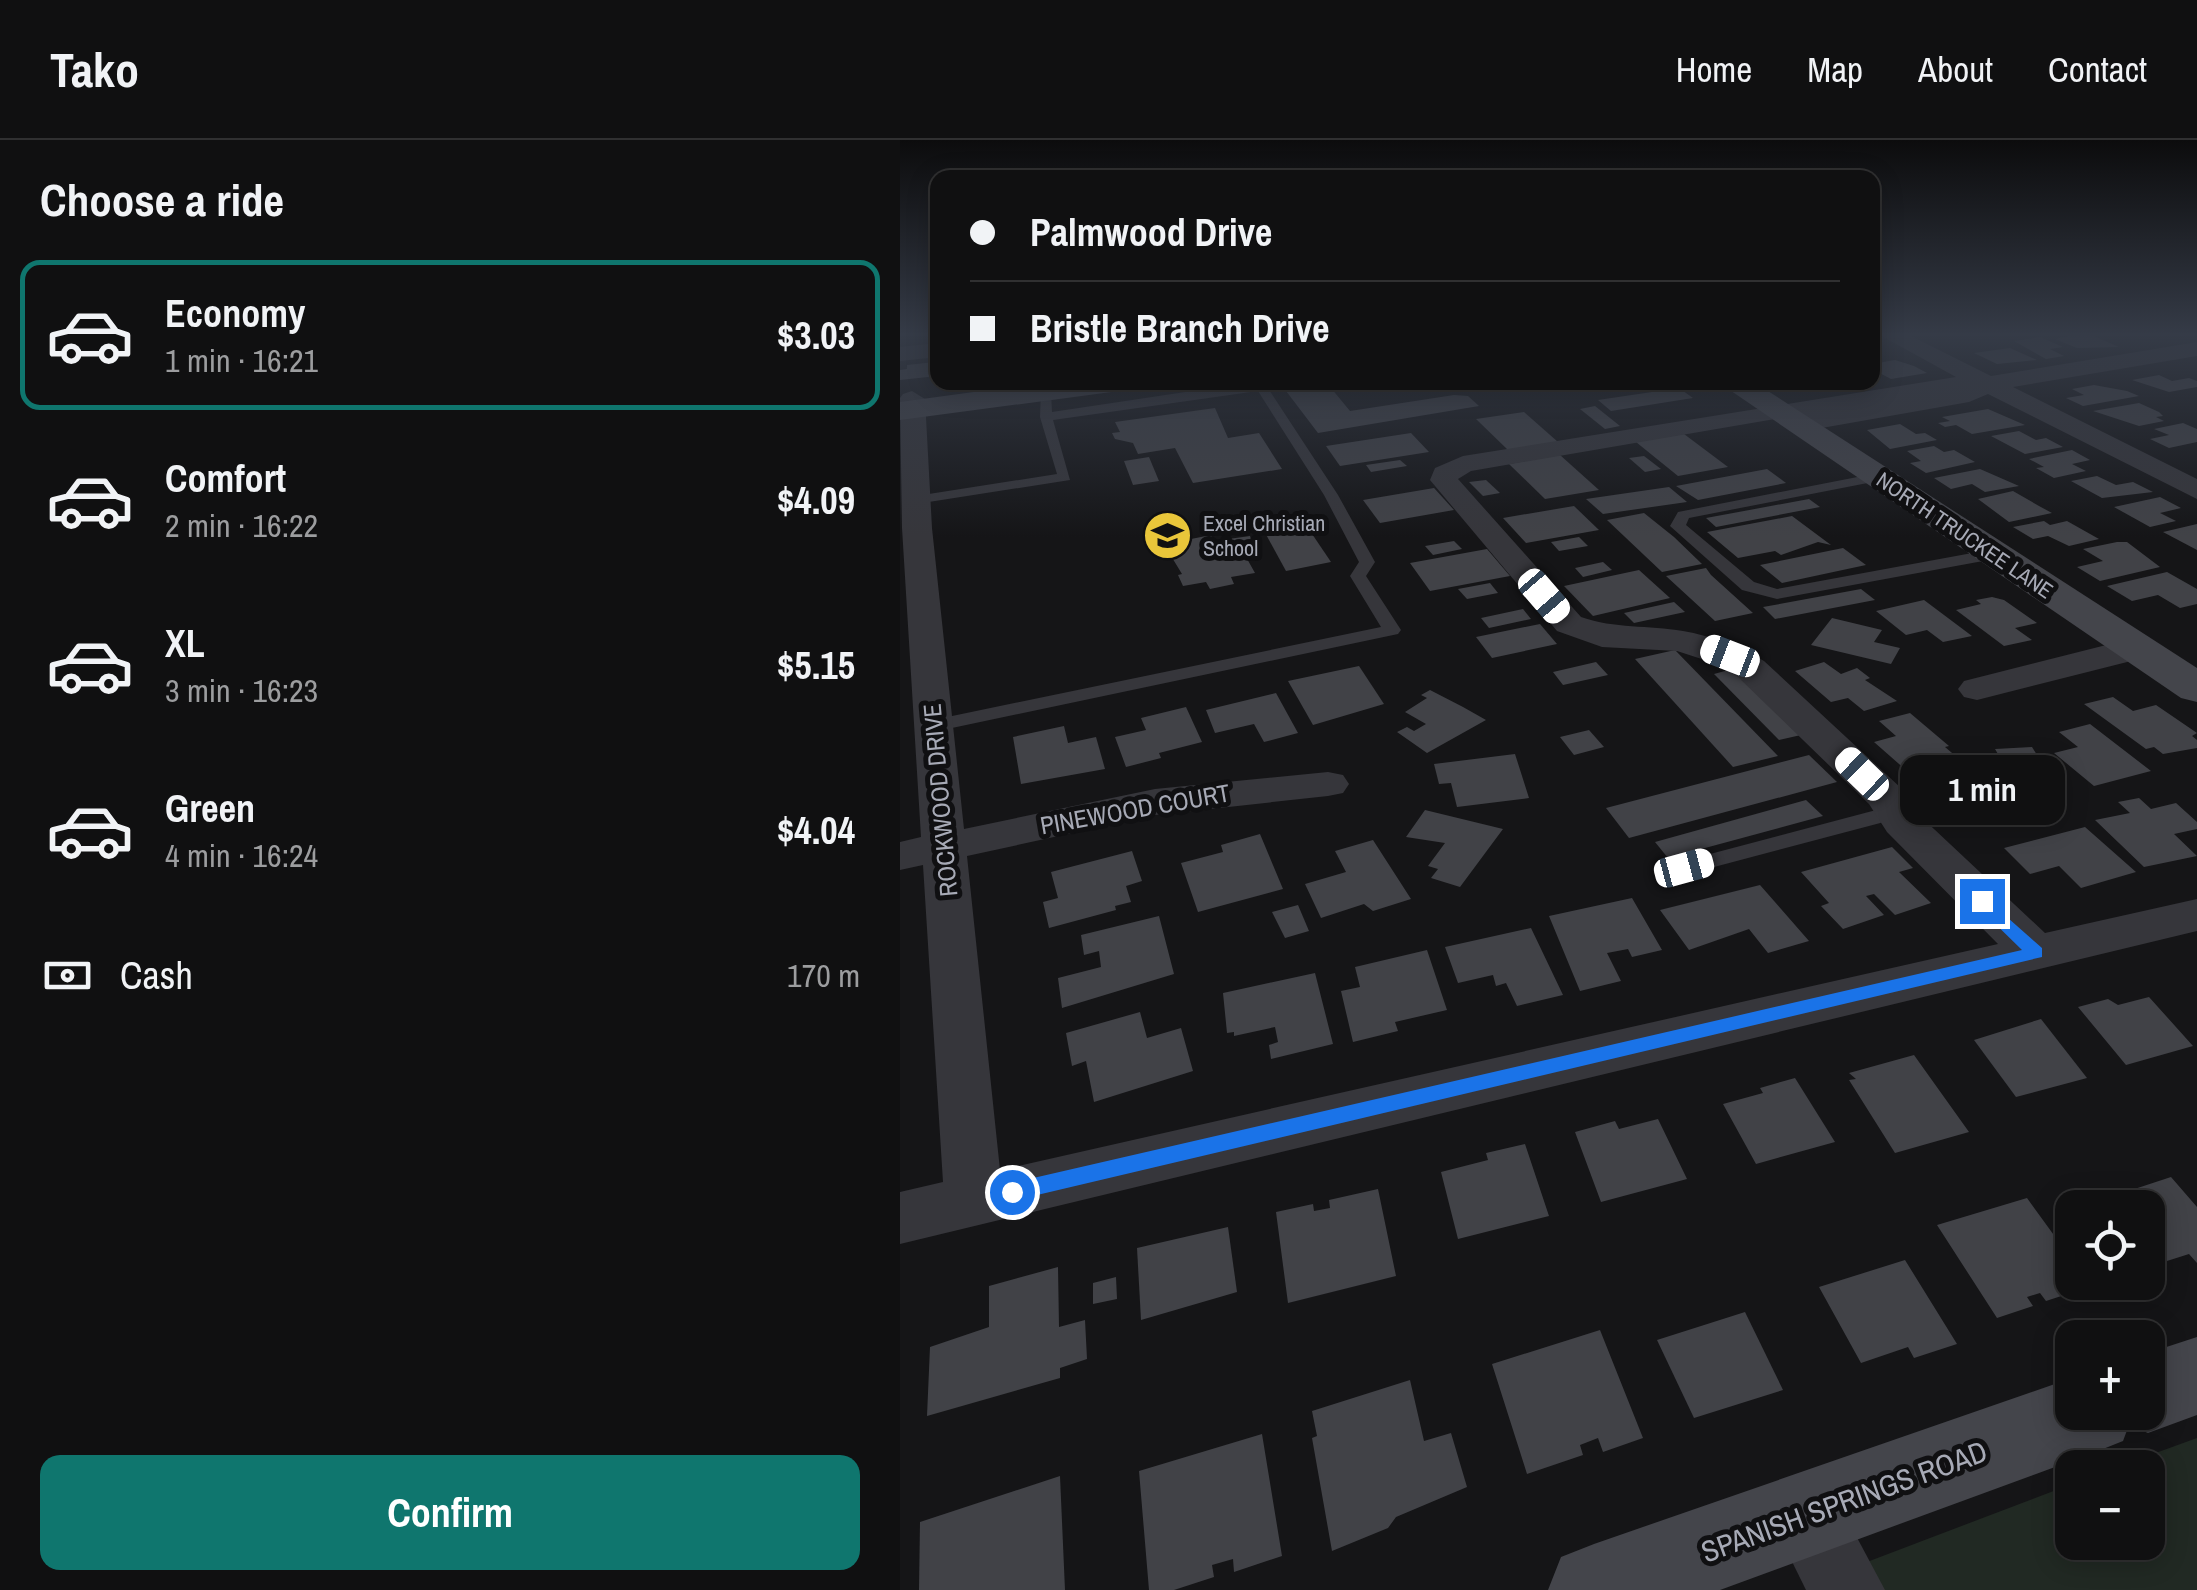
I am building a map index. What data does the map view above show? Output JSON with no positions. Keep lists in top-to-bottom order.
{
  "streets": {
    "street": [
      "NORTH TRUCKEE LANE",
      "ROCKWOOD DRIVE",
      "PINEWOOD COURT",
      "SPANISH SPRINGS ROAD"
    ]
  },
  "crossings": [
    ["ROCKWOOD DRIVE", "PINEWOOD COURT"]
  ],
  "places": {
    "school or university": ["Excel Christian School"]
  },
  "page": {
    "header": "Tako",
    "nav": [
      "Home",
      "Map",
      "About",
      "Contact"
    ],
    "heading": "Choose a ride",
    "banner": ["Palmwood Drive", "Bristle Branch Drive"],
    "list": [
      {
        "name": "Economy",
        "note": "1 min · 16:21",
        "value": "$3.03"
      },
      {
        "name": "Comfort",
        "note": "2 min · 16:22",
        "value": "$4.09"
      },
      {
        "name": "XL",
        "note": "3 min · 16:23",
        "value": "$5.15"
      },
      {
        "name": "Green",
        "note": "4 min · 16:24",
        "value": "$4.04"
      }
    ],
    "bubble": "1 min",
    "pay": ["Cash", "170 m"],
    "map_buttons": ["+", "−"],
    "buttons": "Confirm"
  }
}
